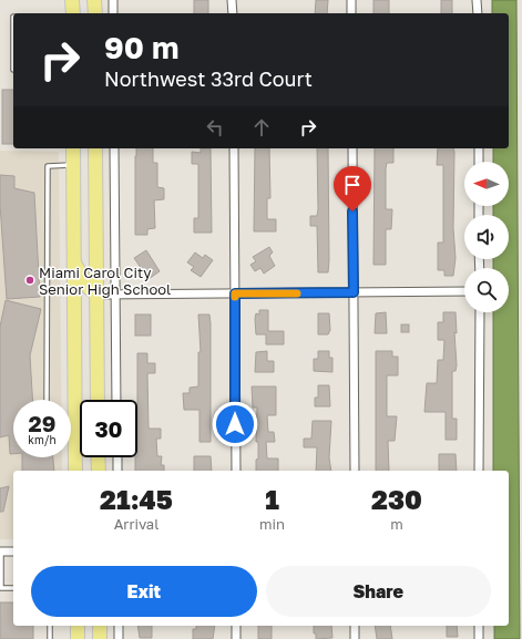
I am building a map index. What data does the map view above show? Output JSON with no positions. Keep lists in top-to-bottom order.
{
  "places": ["Miami Carol City Senior High School"],
  "north": "left",
  "page": {
    "turn": ["90 m", "Northwest 33rd Court"],
    "speed": "29 km/h",
    "limit": "30",
    "eta": [
      "21:45",
      "Arrival",
      "1",
      "min",
      "230",
      "m"
    ],
    "buttons": ["Exit", "Share"]
  }
}
